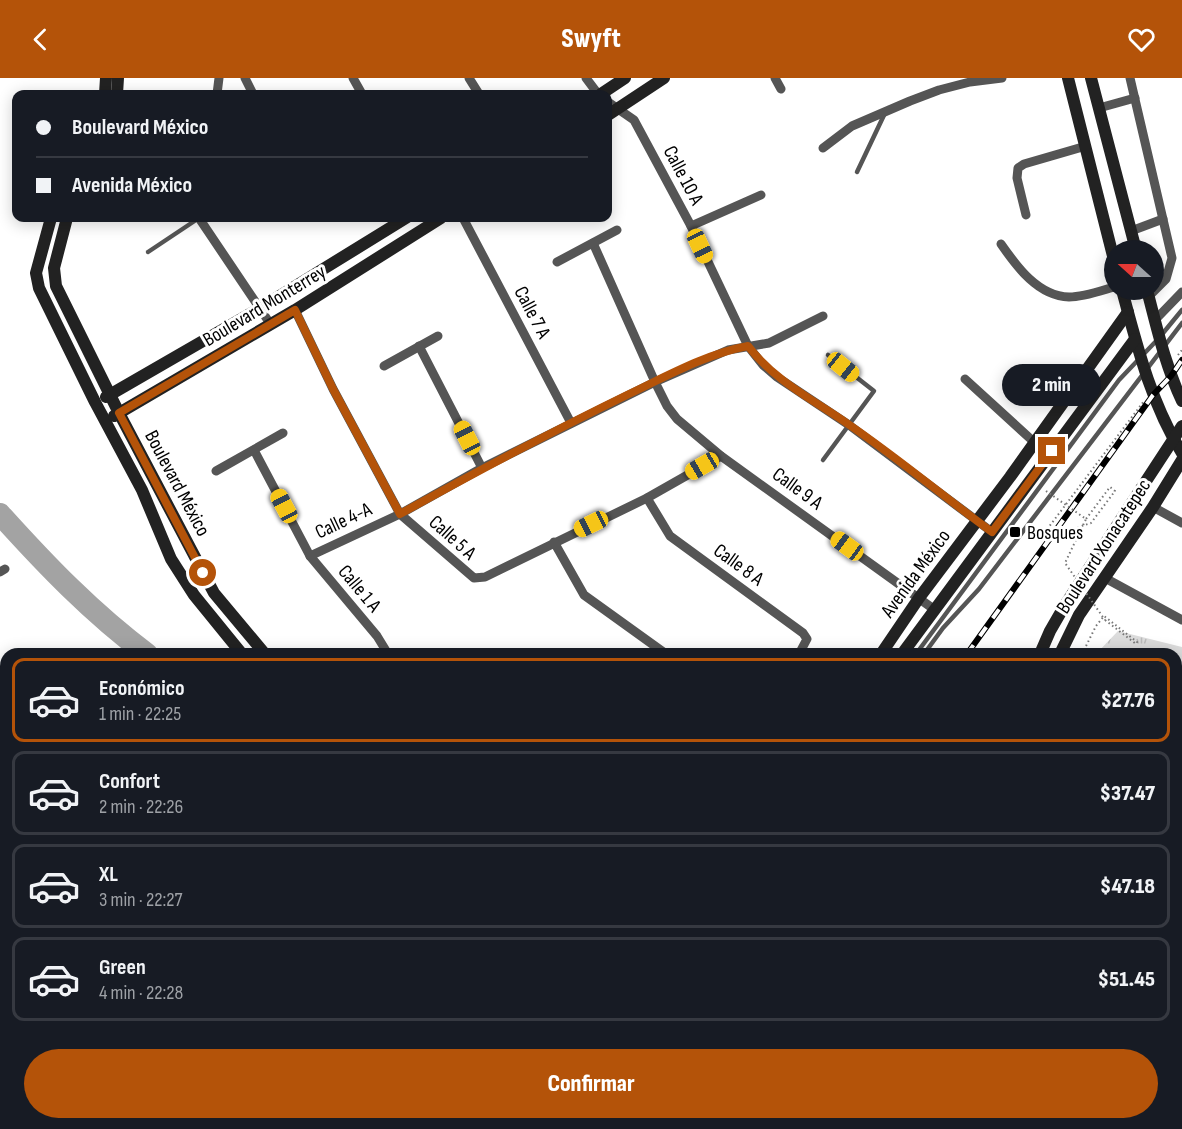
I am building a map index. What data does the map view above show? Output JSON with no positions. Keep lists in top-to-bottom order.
{
  "streets": {
    "street": [
      "Calle 10 A",
      "Boulevard Monterrey",
      "Calle 7 A",
      "Boulevard México",
      "Calle 9 A",
      "Calle 4-A",
      "Calle 5 A",
      "Boulevard Xonacatepec",
      "Calle 8 A",
      "Avenida México",
      "Calle 1 A"
    ]
  },
  "crossings": [
    ["Calle 10 A", "Calle 4-A"],
    ["Calle 10 A", "Avenida México"],
    ["Boulevard Monterrey", "Boulevard México"],
    ["Boulevard Monterrey", "Calle 5 A"],
    ["Calle 7 A", "Calle 4-A"],
    ["Calle 9 A", "Calle 4-A"],
    ["Calle 9 A", "Calle 5 A"],
    ["Calle 9 A", "Avenida México"],
    ["Calle 4-A", "Calle 5 A"],
    ["Calle 4-A", "Calle 1 A"],
    ["Calle 5 A", "Calle 8 A"]
  ],
  "places": {
    "transit": ["Bosques"]
  },
  "north": "left",
  "page": {
    "header": "Swyft",
    "banner": ["Boulevard México", "Avenida México"],
    "bubble": "2 min",
    "list": [
      {
        "name": "Económico",
        "note": "1 min · 22:25",
        "value": "$27.76"
      },
      {
        "name": "Confort",
        "note": "2 min · 22:26",
        "value": "$37.47"
      },
      {
        "name": "XL",
        "note": "3 min · 22:27",
        "value": "$47.18"
      },
      {
        "name": "Green",
        "note": "4 min · 22:28",
        "value": "$51.45"
      }
    ],
    "buttons": "Confirmar"
  }
}
